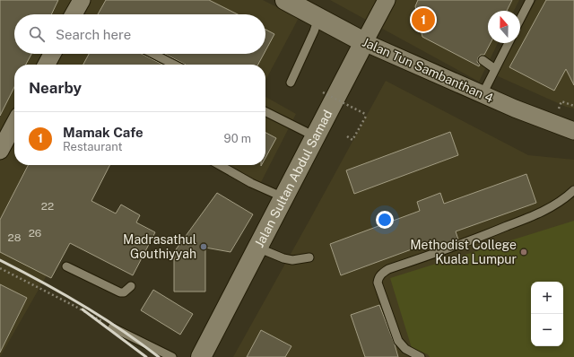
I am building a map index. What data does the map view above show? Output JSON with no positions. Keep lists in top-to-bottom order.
{
  "streets": {
    "main road": ["Jalan Tun Sambanthan 4", "Jalan Sultan Abdul Samad"]
  },
  "crossings": [
    ["Jalan Tun Sambanthan 4", "Jalan Sultan Abdul Samad"]
  ],
  "places": ["Madrasathul Gouthiyyah", "Methodist College Kuala Lumpur"],
  "house_numbers": ["22", "26", "28"],
  "north": "top",
  "page": {
    "pins": "1",
    "search": "Search here",
    "heading": "Nearby",
    "list": [
      {
        "mark": "1",
        "name": "Mamak Cafe",
        "note": "Restaurant",
        "value": "90 m"
      }
    ],
    "map_buttons": ["+", "−"]
  }
}
